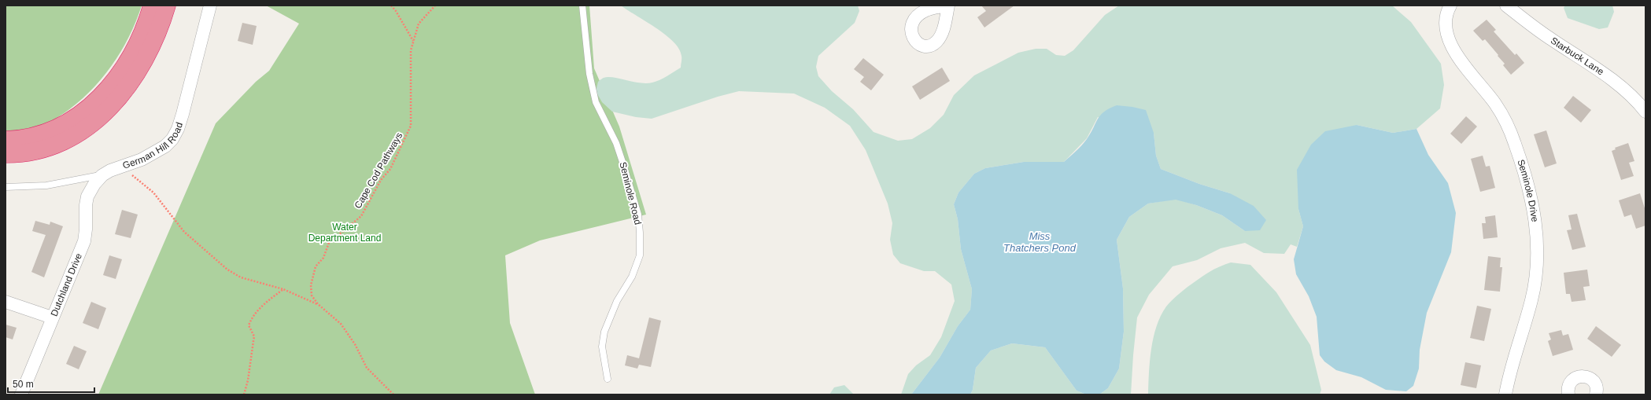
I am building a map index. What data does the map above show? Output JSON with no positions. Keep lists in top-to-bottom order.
{
  "streets": {
    "street": [
      "Starbuck Lane",
      "German Hill Road",
      "Seminole Drive",
      "Dutchland Drive"
    ],
    "lane": ["Seminole Road"],
    "path": ["Cape Cod Pathways"]
  },
  "crossings": [
    ["German Hill Road", "Dutchland Drive"]
  ],
  "water": ["Miss Thatchers Pond"],
  "parks": ["Water Department Land"],
  "scale_bar": "50 m"
}
